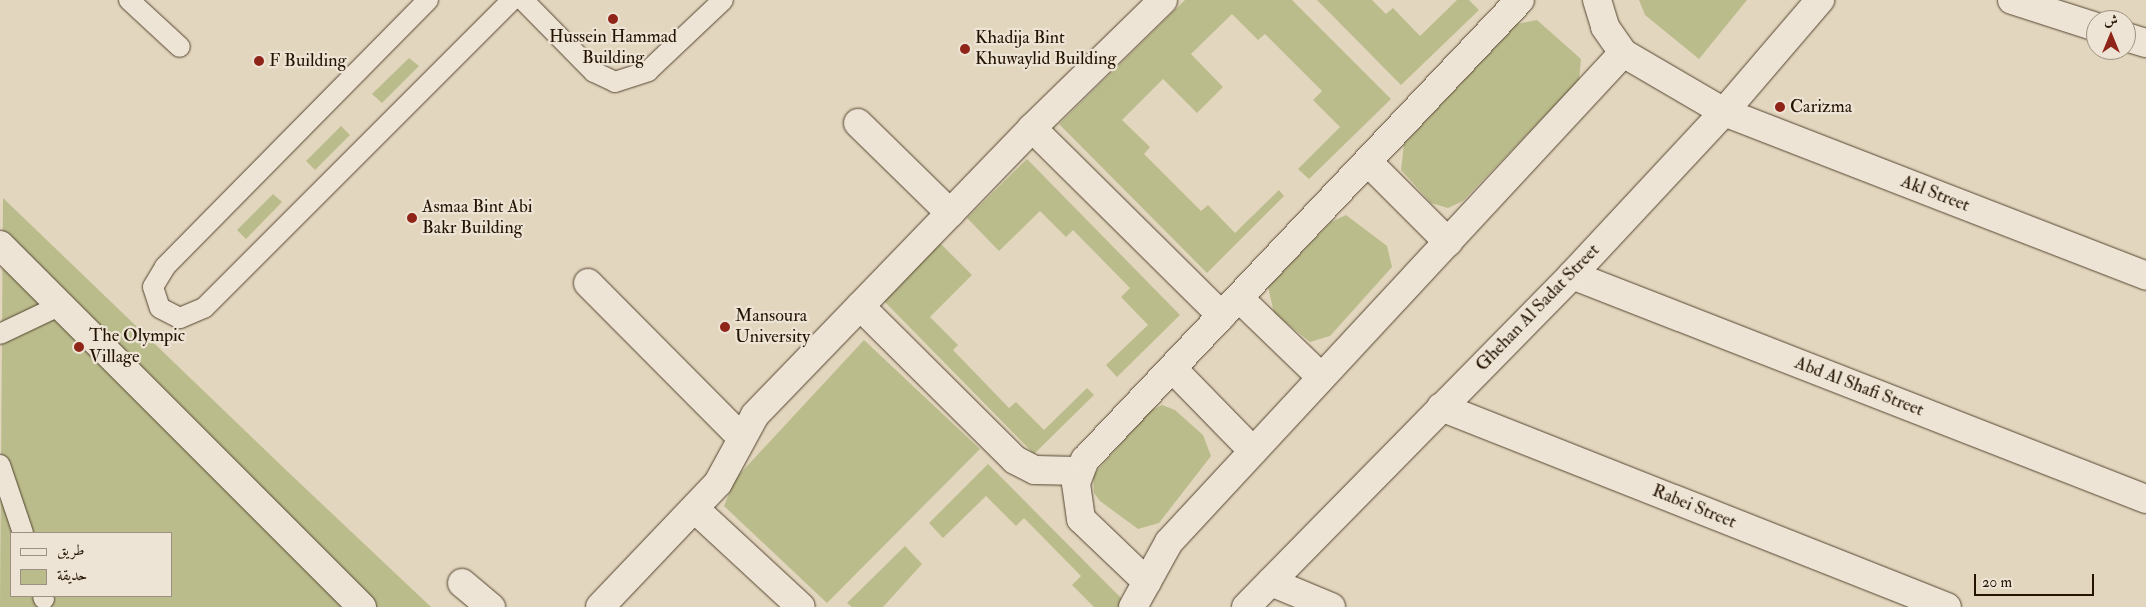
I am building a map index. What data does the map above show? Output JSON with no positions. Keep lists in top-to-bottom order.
{
  "streets": {
    "street": [
      "Akl Street",
      "Ghehan Al Sadat Street",
      "Abd Al Shafi Street",
      "Rabei Street"
    ]
  },
  "crossings": [
    ["Akl Street", "Ghehan Al Sadat Street"],
    ["Ghehan Al Sadat Street", "Abd Al Shafi Street"],
    ["Ghehan Al Sadat Street", "Rabei Street"]
  ],
  "places": [
    "Hussein Hammad Building",
    "Khadija Bint Khuwaylid Building",
    "F Building",
    "Carizma",
    "Asmaa Bint Abi Bakr Building",
    "Mansoura University",
    "The Olympic Village"
  ],
  "legend": ["طريق", "حديقة"],
  "scale_bar": "20 m",
  "north": "top"
}
